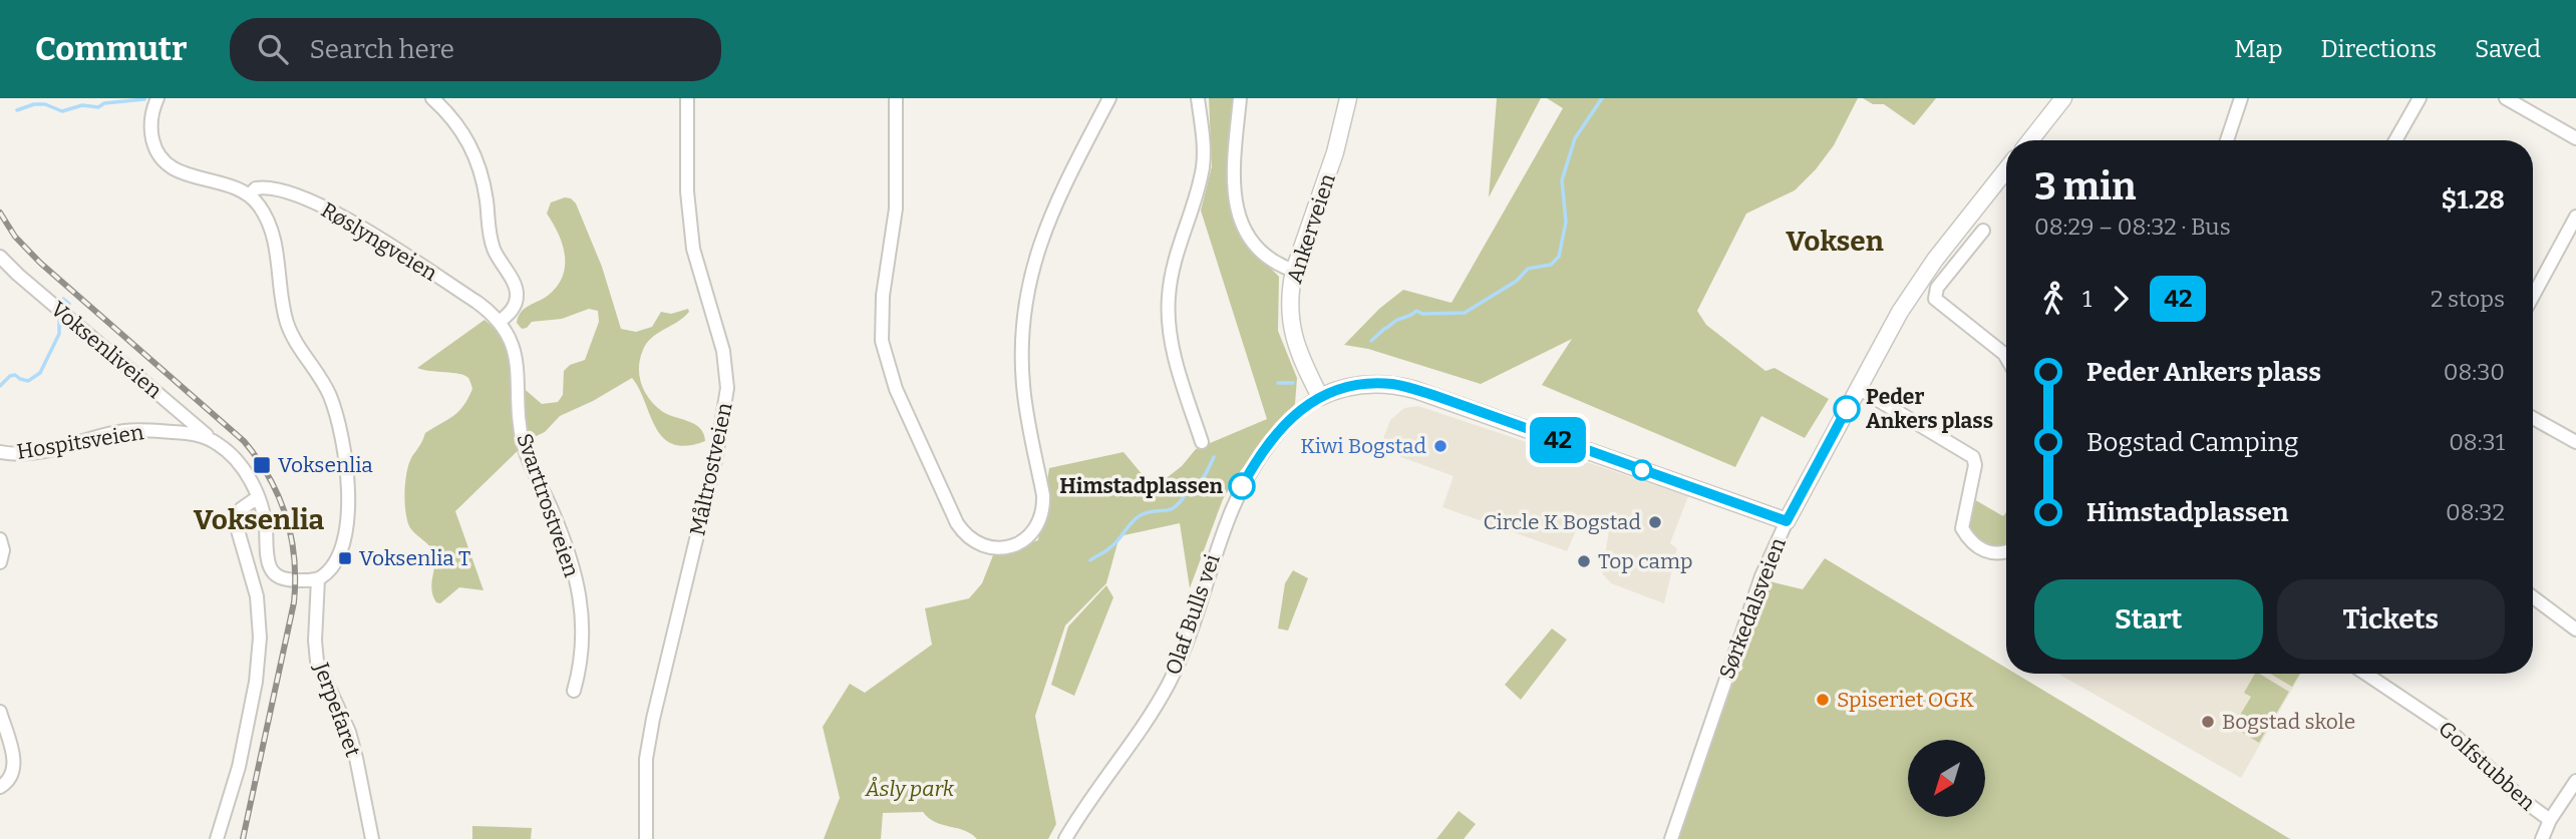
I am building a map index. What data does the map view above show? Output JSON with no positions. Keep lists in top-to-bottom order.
{
  "streets": {
    "main road": ["Ankerveien", "Sørkedalsveien"],
    "street": [
      "Røslyngveien",
      "Voksenliveien",
      "Hospitsveien",
      "Måltrostveien",
      "Svarttrostveien",
      "Olaf Bulls vei",
      "Jerpefaret",
      "Golfstubben"
    ]
  },
  "crossings": [
    ["Ankerveien", "Olaf Bulls vei"],
    ["Røslyngveien", "Svarttrostveien"],
    ["Voksenliveien", "Hospitsveien"],
    ["Hospitsveien", "Jerpefaret"]
  ],
  "districts": ["Voksen", "Voksenlia"],
  "parks": ["Åsly park"],
  "places": {
    "other": [
      "Peder Ankers plass",
      "Kiwi Bogstad",
      "Himstadplassen",
      "Circle K Bogstad",
      "Top camp",
      "Spiseriet OGK",
      "Bogstad skole"
    ],
    "transit": ["Voksenlia", "Voksenlia T"]
  },
  "lines": ["bus line 42"],
  "north": "bottom left",
  "page": {
    "header": "Commutr",
    "search": "Search here",
    "nav": ["Map", "Directions", "Saved"],
    "on_map": "42",
    "heading": ["3 min", "08:29 – 08:32 · Bus", "$1.28"],
    "legs": ["1", "42", "2 stops"],
    "list": [
      {
        "name": "Peder Ankers plass",
        "value": "08:30"
      },
      {
        "name": "Bogstad Camping",
        "value": "08:31"
      },
      {
        "name": "Himstadplassen",
        "value": "08:32"
      }
    ],
    "buttons": ["Start", "Tickets"]
  }
}
